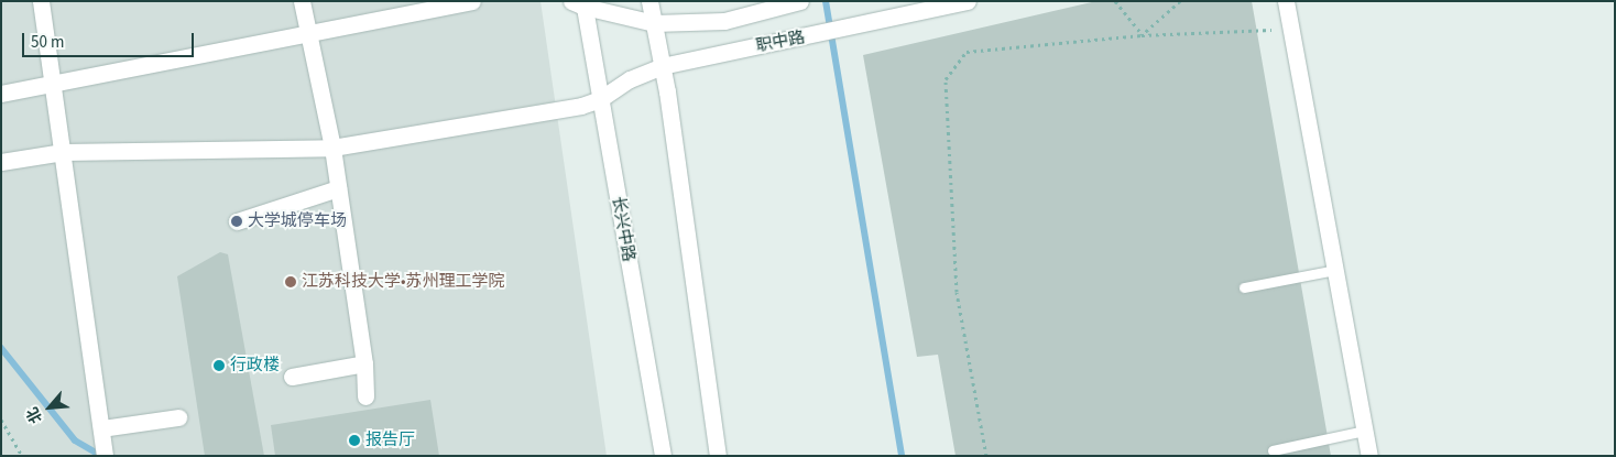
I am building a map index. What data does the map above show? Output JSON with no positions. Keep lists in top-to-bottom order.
{
  "streets": {
    "street": ["职中路", "长兴中路"]
  },
  "crossings": [
    ["职中路", "长兴中路"]
  ],
  "places": [
    "大学城停车场",
    "江苏科技大学•苏州理工学院",
    "行政楼",
    "报告厅"
  ],
  "scale_bar": "50 m",
  "north": "bottom left"
}
